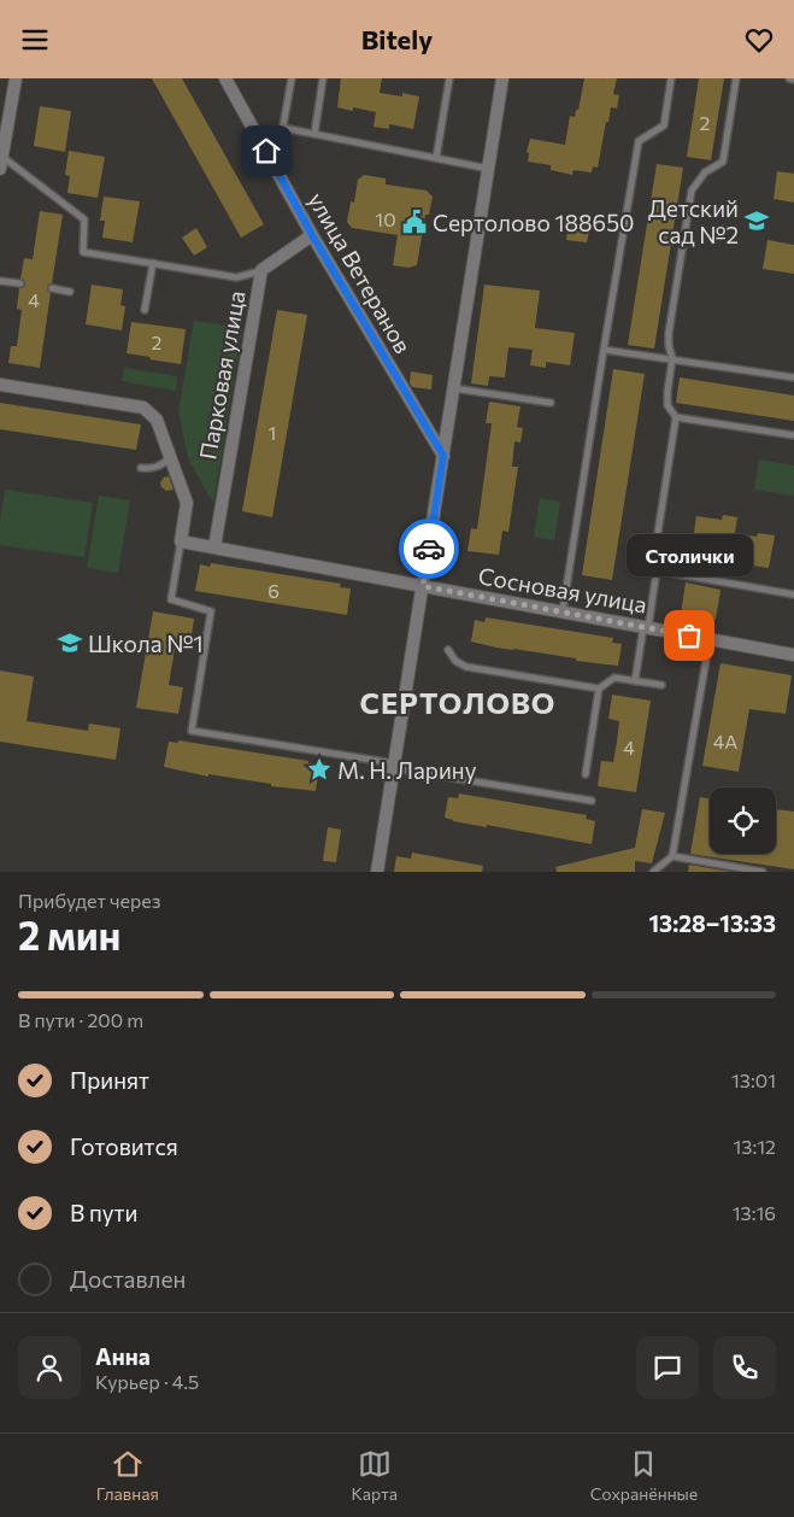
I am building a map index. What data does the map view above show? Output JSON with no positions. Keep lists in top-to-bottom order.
{
  "streets": {
    "street": ["улица Ветеранов", "Парковая улица", "Сосновая улица"]
  },
  "crossings": [
    ["улица Ветеранов", "Парковая улица"],
    ["Парковая улица", "Сосновая улица"]
  ],
  "districts": ["СЕРТОЛОВО"],
  "places": {
    "school or university": ["Детский сад №2", "Школа №1"],
    "public building": ["Сертолово 188650"],
    "other": ["Столички"],
    "place": ["М. Н. Ларину"]
  },
  "house_numbers": [
    "2",
    "10",
    "4",
    "2",
    "1",
    "6",
    "4А",
    "4"
  ],
  "page": {
    "header": "Bitely",
    "bubble": "Столички",
    "heading": ["2 мин", "Прибудет через", "13:28–13:33"],
    "panel": ["Анна", "Курьер · 4.5"],
    "bar": "В пути · 200 m",
    "list": [
      ["Принят", "13:01"],
      ["Готовится", "13:12"],
      ["В пути", "13:16"],
      "Доставлен"
    ],
    "tabs": ["Главная", "Карта", "Сохранённые"]
  }
}
